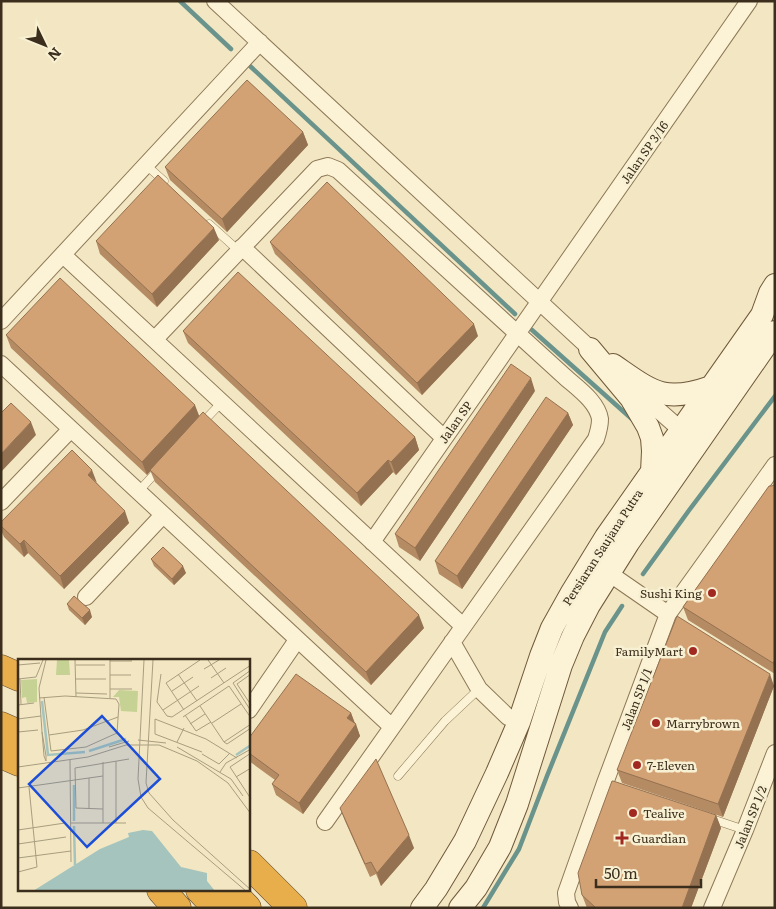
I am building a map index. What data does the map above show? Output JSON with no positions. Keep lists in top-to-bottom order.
{
  "streets": {
    "main road": ["Persiaran Saujana Putra"],
    "street": [
      "Jalan SP 3/16",
      "Jalan SP",
      "Jalan SP 1/1",
      "Jalan SP 1/2"
    ]
  },
  "crossings": [
    ["Jalan SP 3/16", "Jalan SP"]
  ],
  "places": {
    "other": [
      "Sushi King",
      "FamilyMart",
      "Marrybrown",
      "7-Eleven",
      "Tealive"
    ],
    "health": ["Guardian"]
  },
  "scale_bar": "50 m",
  "north": "bottom right"
}
